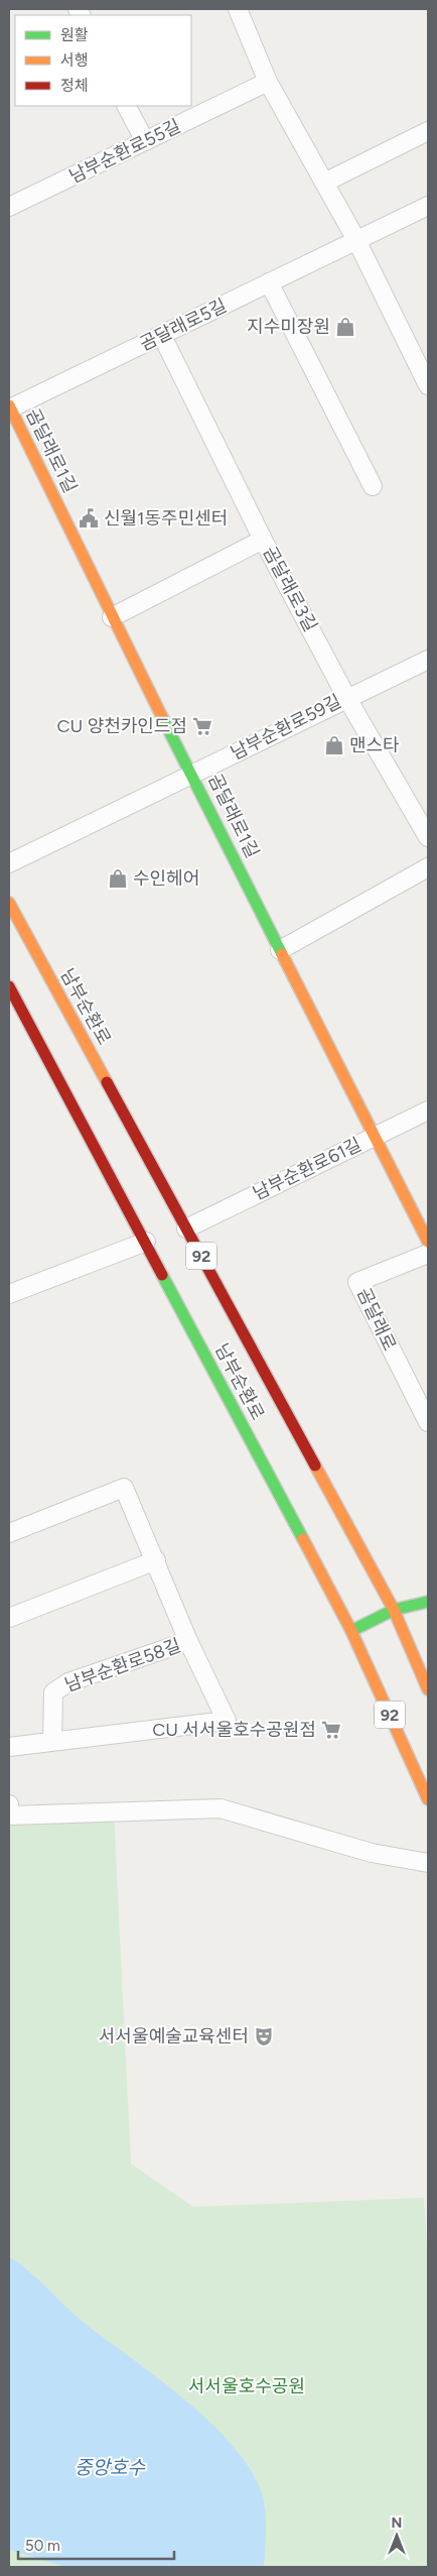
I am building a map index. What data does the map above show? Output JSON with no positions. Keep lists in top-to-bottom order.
{
  "streets": {
    "main road": ["곰달래로1길", "남부순환로", "92"],
    "street": [
      "남부순환로55길",
      "곰달래로5길",
      "곰달래로3길",
      "남부순환로59길",
      "남부순환로61길",
      "곰달래로",
      "남부순환로58길"
    ]
  },
  "crossings": [
    ["곰달래로5길", "곰달래로1길"],
    ["곰달래로5길", "곰달래로3길"],
    ["곰달래로1길", "남부순환로59길"],
    ["곰달래로1길", "남부순환로61길"],
    ["곰달래로3길", "남부순환로59길"],
    ["남부순환로", "남부순환로61길"]
  ],
  "water": ["중앙호수"],
  "parks": ["서서울호수공원"],
  "places": {
    "shop": ["지수미장원", "맨스타", "수인헤어"],
    "public building": ["신월1동주민센터"],
    "supermarket": ["CU 양천카인드점", "CU 서서울호수공원점"],
    "theatre": ["서서울예술교육센터"]
  },
  "legend": ["원활", "서행", "정체"],
  "scale_bar": "50 m",
  "north": "top"
}
